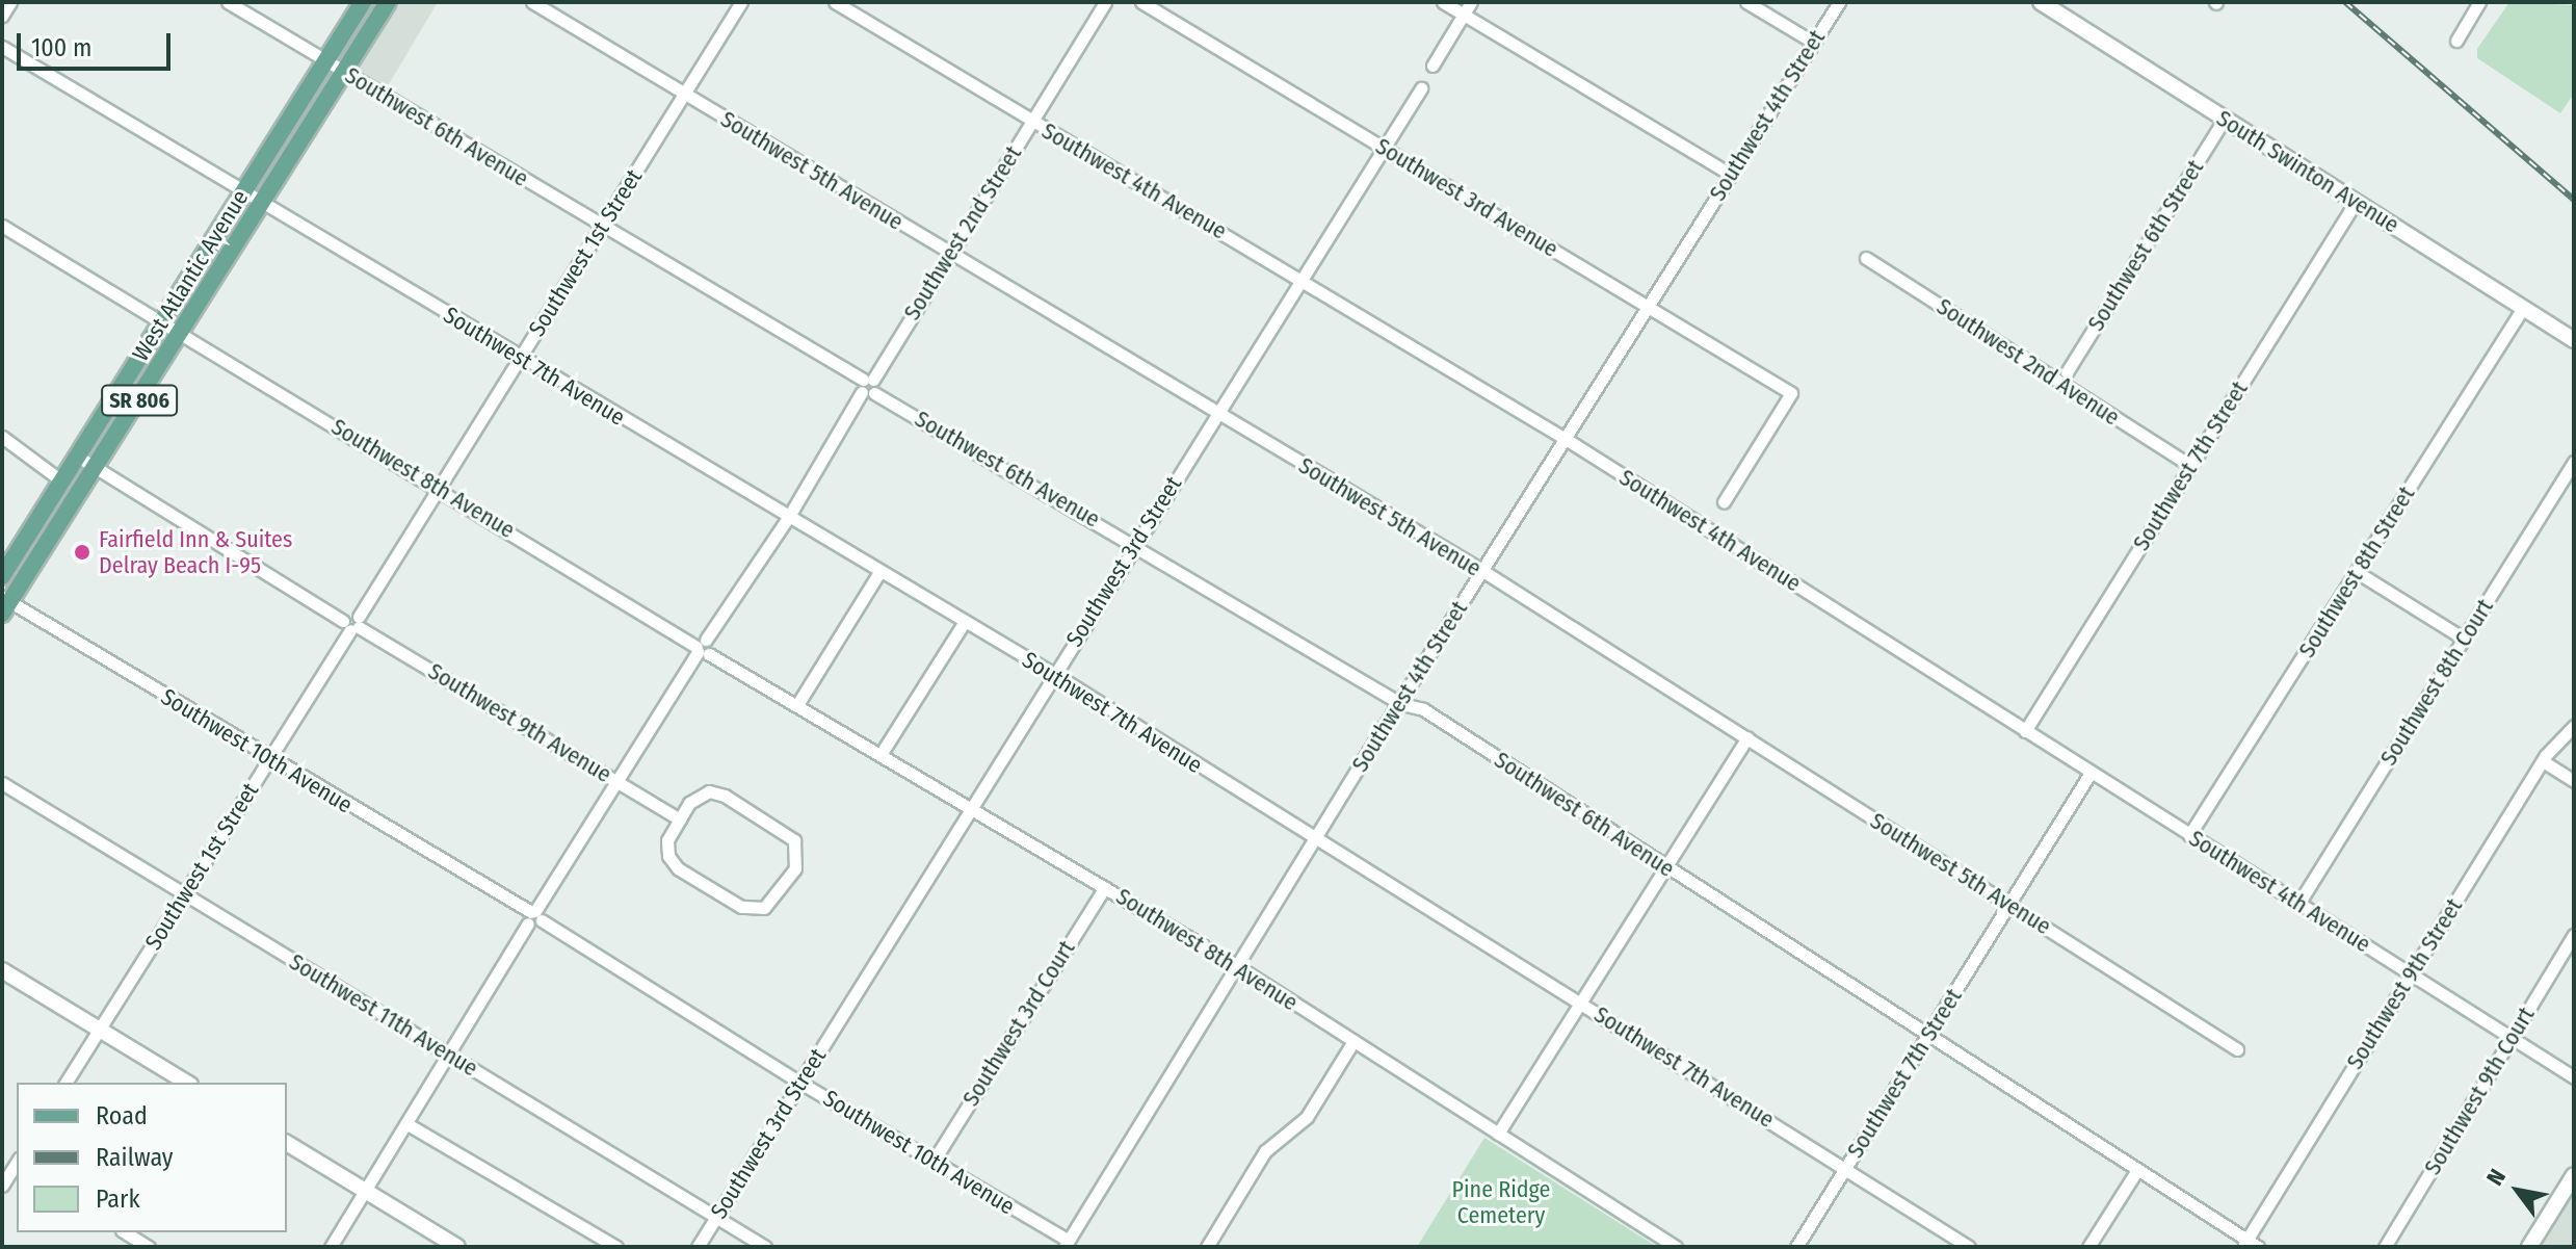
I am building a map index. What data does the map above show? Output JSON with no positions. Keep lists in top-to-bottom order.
{
  "streets": {
    "main road": ["West Atlantic Avenue", "SR 806"],
    "street": [
      "Southwest 4th Street",
      "Southwest 6th Avenue",
      "Southwest 5th Avenue",
      "South Swinton Avenue",
      "Southwest 4th Avenue",
      "Southwest 3rd Avenue",
      "Southwest 2nd Street",
      "Southwest 6th Street",
      "Southwest 1st Street",
      "Southwest 2nd Avenue",
      "Southwest 7th Avenue",
      "Southwest 7th Street",
      "Southwest 8th Avenue",
      "Southwest 3rd Street",
      "Southwest 8th Street",
      "Southwest 8th Court",
      "Southwest 9th Avenue",
      "Southwest 10th Avenue",
      "Southwest 9th Street",
      "Southwest 11th Avenue",
      "Southwest 3rd Court",
      "Southwest 9th Court"
    ]
  },
  "crossings": [
    ["Southwest 4th Street", "Southwest 6th Avenue"],
    ["Southwest 4th Street", "Southwest 5th Avenue"],
    ["Southwest 4th Street", "Southwest 4th Avenue"],
    ["Southwest 4th Street", "Southwest 3rd Avenue"],
    ["Southwest 4th Street", "Southwest 7th Avenue"],
    ["Southwest 4th Street", "Southwest 8th Avenue"],
    ["Southwest 4th Street", "Southwest 10th Avenue"],
    ["Southwest 6th Avenue", "Southwest 2nd Street"],
    ["Southwest 6th Avenue", "Southwest 1st Street"],
    ["Southwest 6th Avenue", "West Atlantic Avenue"],
    ["Southwest 6th Avenue", "Southwest 7th Street"],
    ["Southwest 6th Avenue", "Southwest 3rd Street"],
    ["Southwest 6th Avenue", "Southwest 9th Street"],
    ["Southwest 5th Avenue", "Southwest 2nd Street"],
    ["Southwest 5th Avenue", "Southwest 1st Street"],
    ["Southwest 5th Avenue", "Southwest 7th Street"],
    ["Southwest 5th Avenue", "Southwest 3rd Street"],
    ["South Swinton Avenue", "Southwest 6th Street"],
    ["South Swinton Avenue", "Southwest 7th Street"],
    ["South Swinton Avenue", "Southwest 8th Street"],
    ["Southwest 4th Avenue", "Southwest 2nd Street"],
    ["Southwest 4th Avenue", "Southwest 7th Street"],
    ["Southwest 4th Avenue", "Southwest 3rd Street"],
    ["Southwest 4th Avenue", "Southwest 8th Street"],
    ["Southwest 4th Avenue", "Southwest 8th Court"],
    ["Southwest 4th Avenue", "Southwest 9th Street"],
    ["Southwest 4th Avenue", "Southwest 9th Court"],
    ["Southwest 3rd Avenue", "Southwest 3rd Street"],
    ["Southwest 2nd Street", "Southwest 7th Avenue"],
    ["Southwest 2nd Street", "Southwest 8th Avenue"],
    ["Southwest 2nd Street", "Southwest 9th Avenue"],
    ["Southwest 2nd Street", "Southwest 10th Avenue"],
    ["Southwest 2nd Street", "Southwest 11th Avenue"],
    ["Southwest 1st Street", "Southwest 7th Avenue"],
    ["Southwest 1st Street", "Southwest 8th Avenue"],
    ["Southwest 1st Street", "Southwest 9th Avenue"],
    ["Southwest 1st Street", "Southwest 10th Avenue"],
    ["Southwest 1st Street", "Southwest 11th Avenue"],
    ["West Atlantic Avenue", "Southwest 7th Avenue"],
    ["West Atlantic Avenue", "Southwest 8th Avenue"],
    ["West Atlantic Avenue", "Southwest 9th Avenue"],
    ["West Atlantic Avenue", "Southwest 10th Avenue"],
    ["Southwest 2nd Avenue", "Southwest 7th Street"],
    ["Southwest 7th Avenue", "Southwest 7th Street"],
    ["Southwest 7th Avenue", "Southwest 3rd Street"],
    ["Southwest 8th Avenue", "Southwest 3rd Street"],
    ["Southwest 8th Avenue", "Southwest 3rd Court"],
    ["Southwest 3rd Street", "Southwest 10th Avenue"],
    ["Southwest 3rd Street", "Southwest 11th Avenue"],
    ["Southwest 10th Avenue", "Southwest 3rd Court"]
  ],
  "parks": ["Pine Ridge Cemetery"],
  "places": ["Fairfield Inn & Suites Delray Beach I-95"],
  "legend": ["Road", "Railway", "Park"],
  "scale_bar": "100 m",
  "north": "top left"
}
